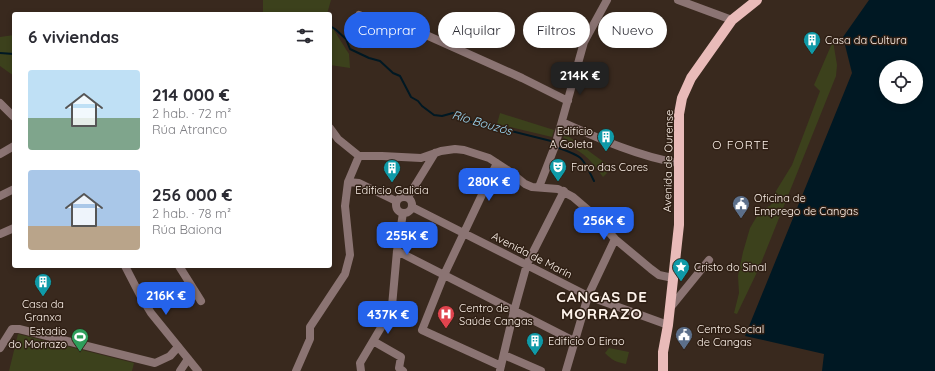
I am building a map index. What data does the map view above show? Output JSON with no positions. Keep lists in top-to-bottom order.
{
  "streets": {
    "main road": ["Avenida de Ourense"],
    "street": ["Avenida de Marín"]
  },
  "crossings": [
    ["Avenida de Ourense", "Avenida de Marín"]
  ],
  "districts": ["O FORTE", "CANGAS DE MORRAZO"],
  "water": ["Río Bouzós"],
  "places": {
    "building": [
      "Casa da Cultura",
      "Edificio A Goleta",
      "Edificio Galicia",
      "Casa da Granxa",
      "Edificio O Eirao"
    ],
    "theatre": ["Faro das Cores"],
    "public building": ["Oficina de Emprego de Cangas", "Centro Social de Cangas"],
    "place": ["Cristo do Sinal"],
    "hospital": ["Centro de Saúde Cangas"],
    "sports": ["Estadio do Morrazo"]
  },
  "page": {
    "chip": [
      "Comprar",
      "Alquilar",
      "Filtros",
      "Nuevo"
    ],
    "heading": "6 viviendas",
    "list": [
      {
        "name": "214 000 €",
        "note": "2 hab. · 72 m² · Rúa Atranco"
      },
      {
        "name": "256 000 €",
        "note": "2 hab. · 78 m² · Rúa Baiona"
      }
    ],
    "price": [
      "214K €",
      "280K €",
      "256K €",
      "255K €",
      "216K €",
      "437K €"
    ]
  }
}
